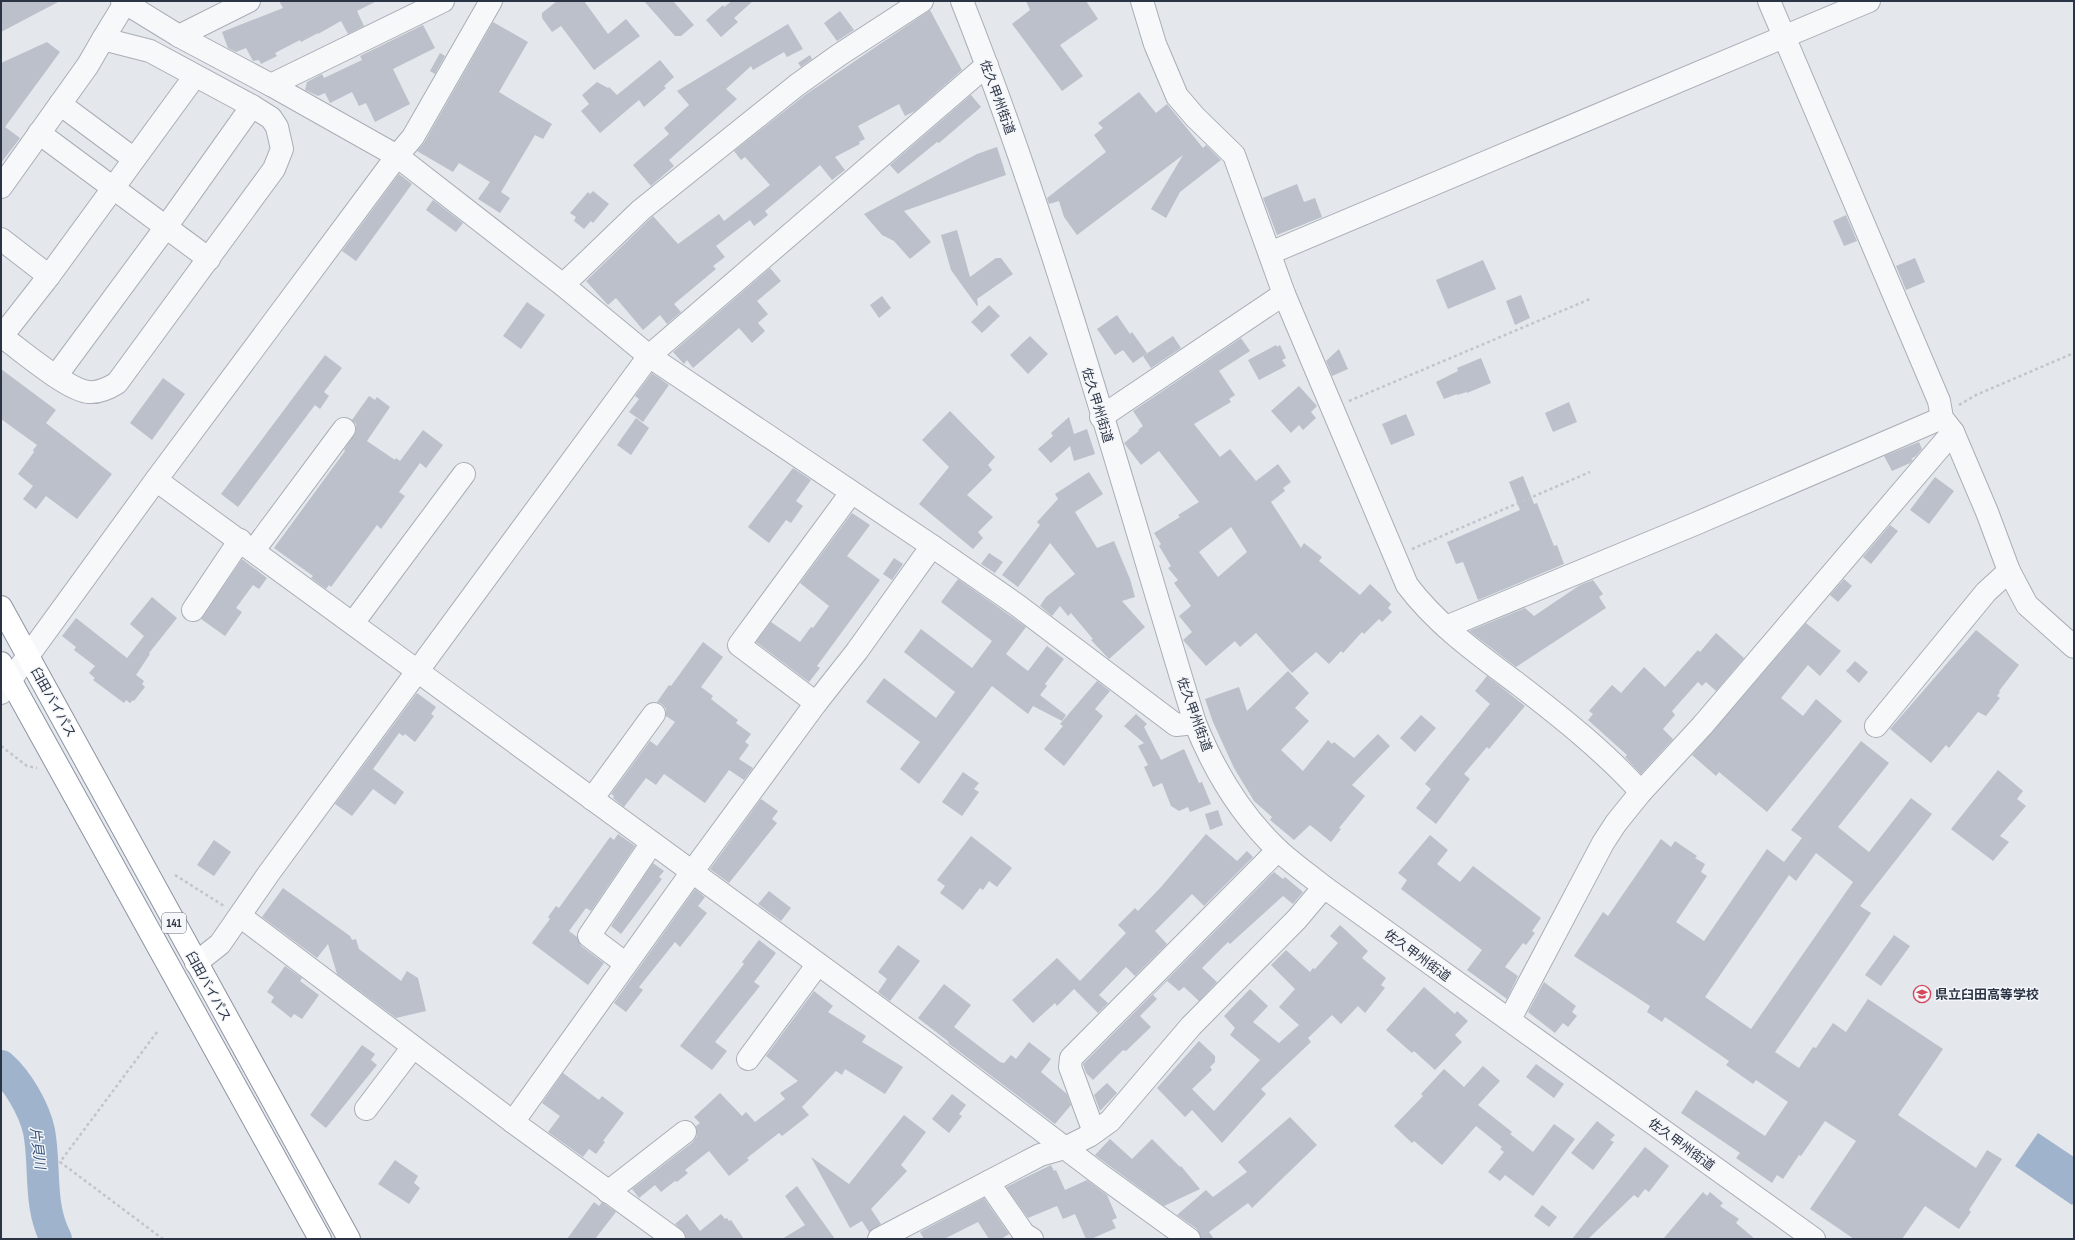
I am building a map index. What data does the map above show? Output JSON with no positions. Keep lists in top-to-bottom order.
{
  "streets": {
    "highway": ["臼田バイパス", "141"],
    "street": ["佐久甲州街道"]
  },
  "water": ["片貝川"],
  "places": {
    "school or university": ["県立臼田高等学校"]
  }
}
